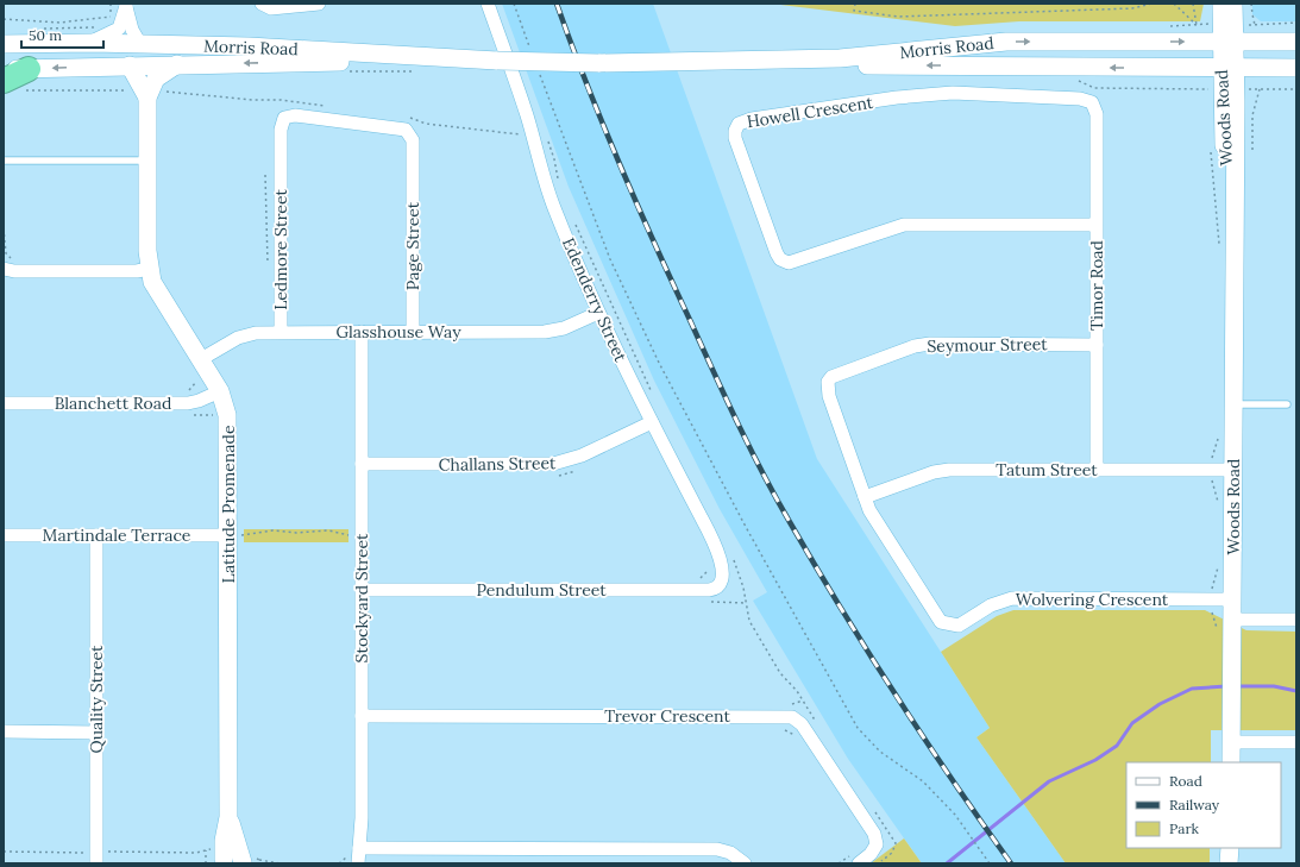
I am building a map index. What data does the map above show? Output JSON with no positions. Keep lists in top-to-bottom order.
{
  "streets": {
    "street": [
      "Morris Road",
      "Howell Crescent",
      "Woods Road",
      "Page Street",
      "Ledmore Street",
      "Timor Road",
      "Edenderry Street",
      "Glasshouse Way",
      "Seymour Street",
      "Blanchett Road",
      "Challans Street",
      "Tatum Street",
      "Latitude Promenade",
      "Martindale Terrace",
      "Pendulum Street",
      "Stockyard Street",
      "Wolvering Crescent",
      "Quality Street",
      "Trevor Crescent"
    ]
  },
  "crossings": [
    ["Morris Road", "Woods Road"],
    ["Morris Road", "Latitude Promenade"],
    ["Howell Crescent", "Timor Road"],
    ["Woods Road", "Tatum Street"],
    ["Woods Road", "Wolvering Crescent"],
    ["Page Street", "Ledmore Street"],
    ["Page Street", "Glasshouse Way"],
    ["Ledmore Street", "Glasshouse Way"],
    ["Timor Road", "Seymour Street"],
    ["Timor Road", "Tatum Street"],
    ["Edenderry Street", "Glasshouse Way"],
    ["Edenderry Street", "Challans Street"],
    ["Edenderry Street", "Pendulum Street"],
    ["Glasshouse Way", "Latitude Promenade"],
    ["Glasshouse Way", "Stockyard Street"],
    ["Seymour Street", "Wolvering Crescent"],
    ["Blanchett Road", "Latitude Promenade"],
    ["Challans Street", "Stockyard Street"],
    ["Tatum Street", "Wolvering Crescent"],
    ["Latitude Promenade", "Martindale Terrace"],
    ["Martindale Terrace", "Quality Street"],
    ["Pendulum Street", "Stockyard Street"],
    ["Stockyard Street", "Trevor Crescent"]
  ],
  "legend": ["Road", "Railway", "Park"],
  "scale_bar": "50 m"
}
